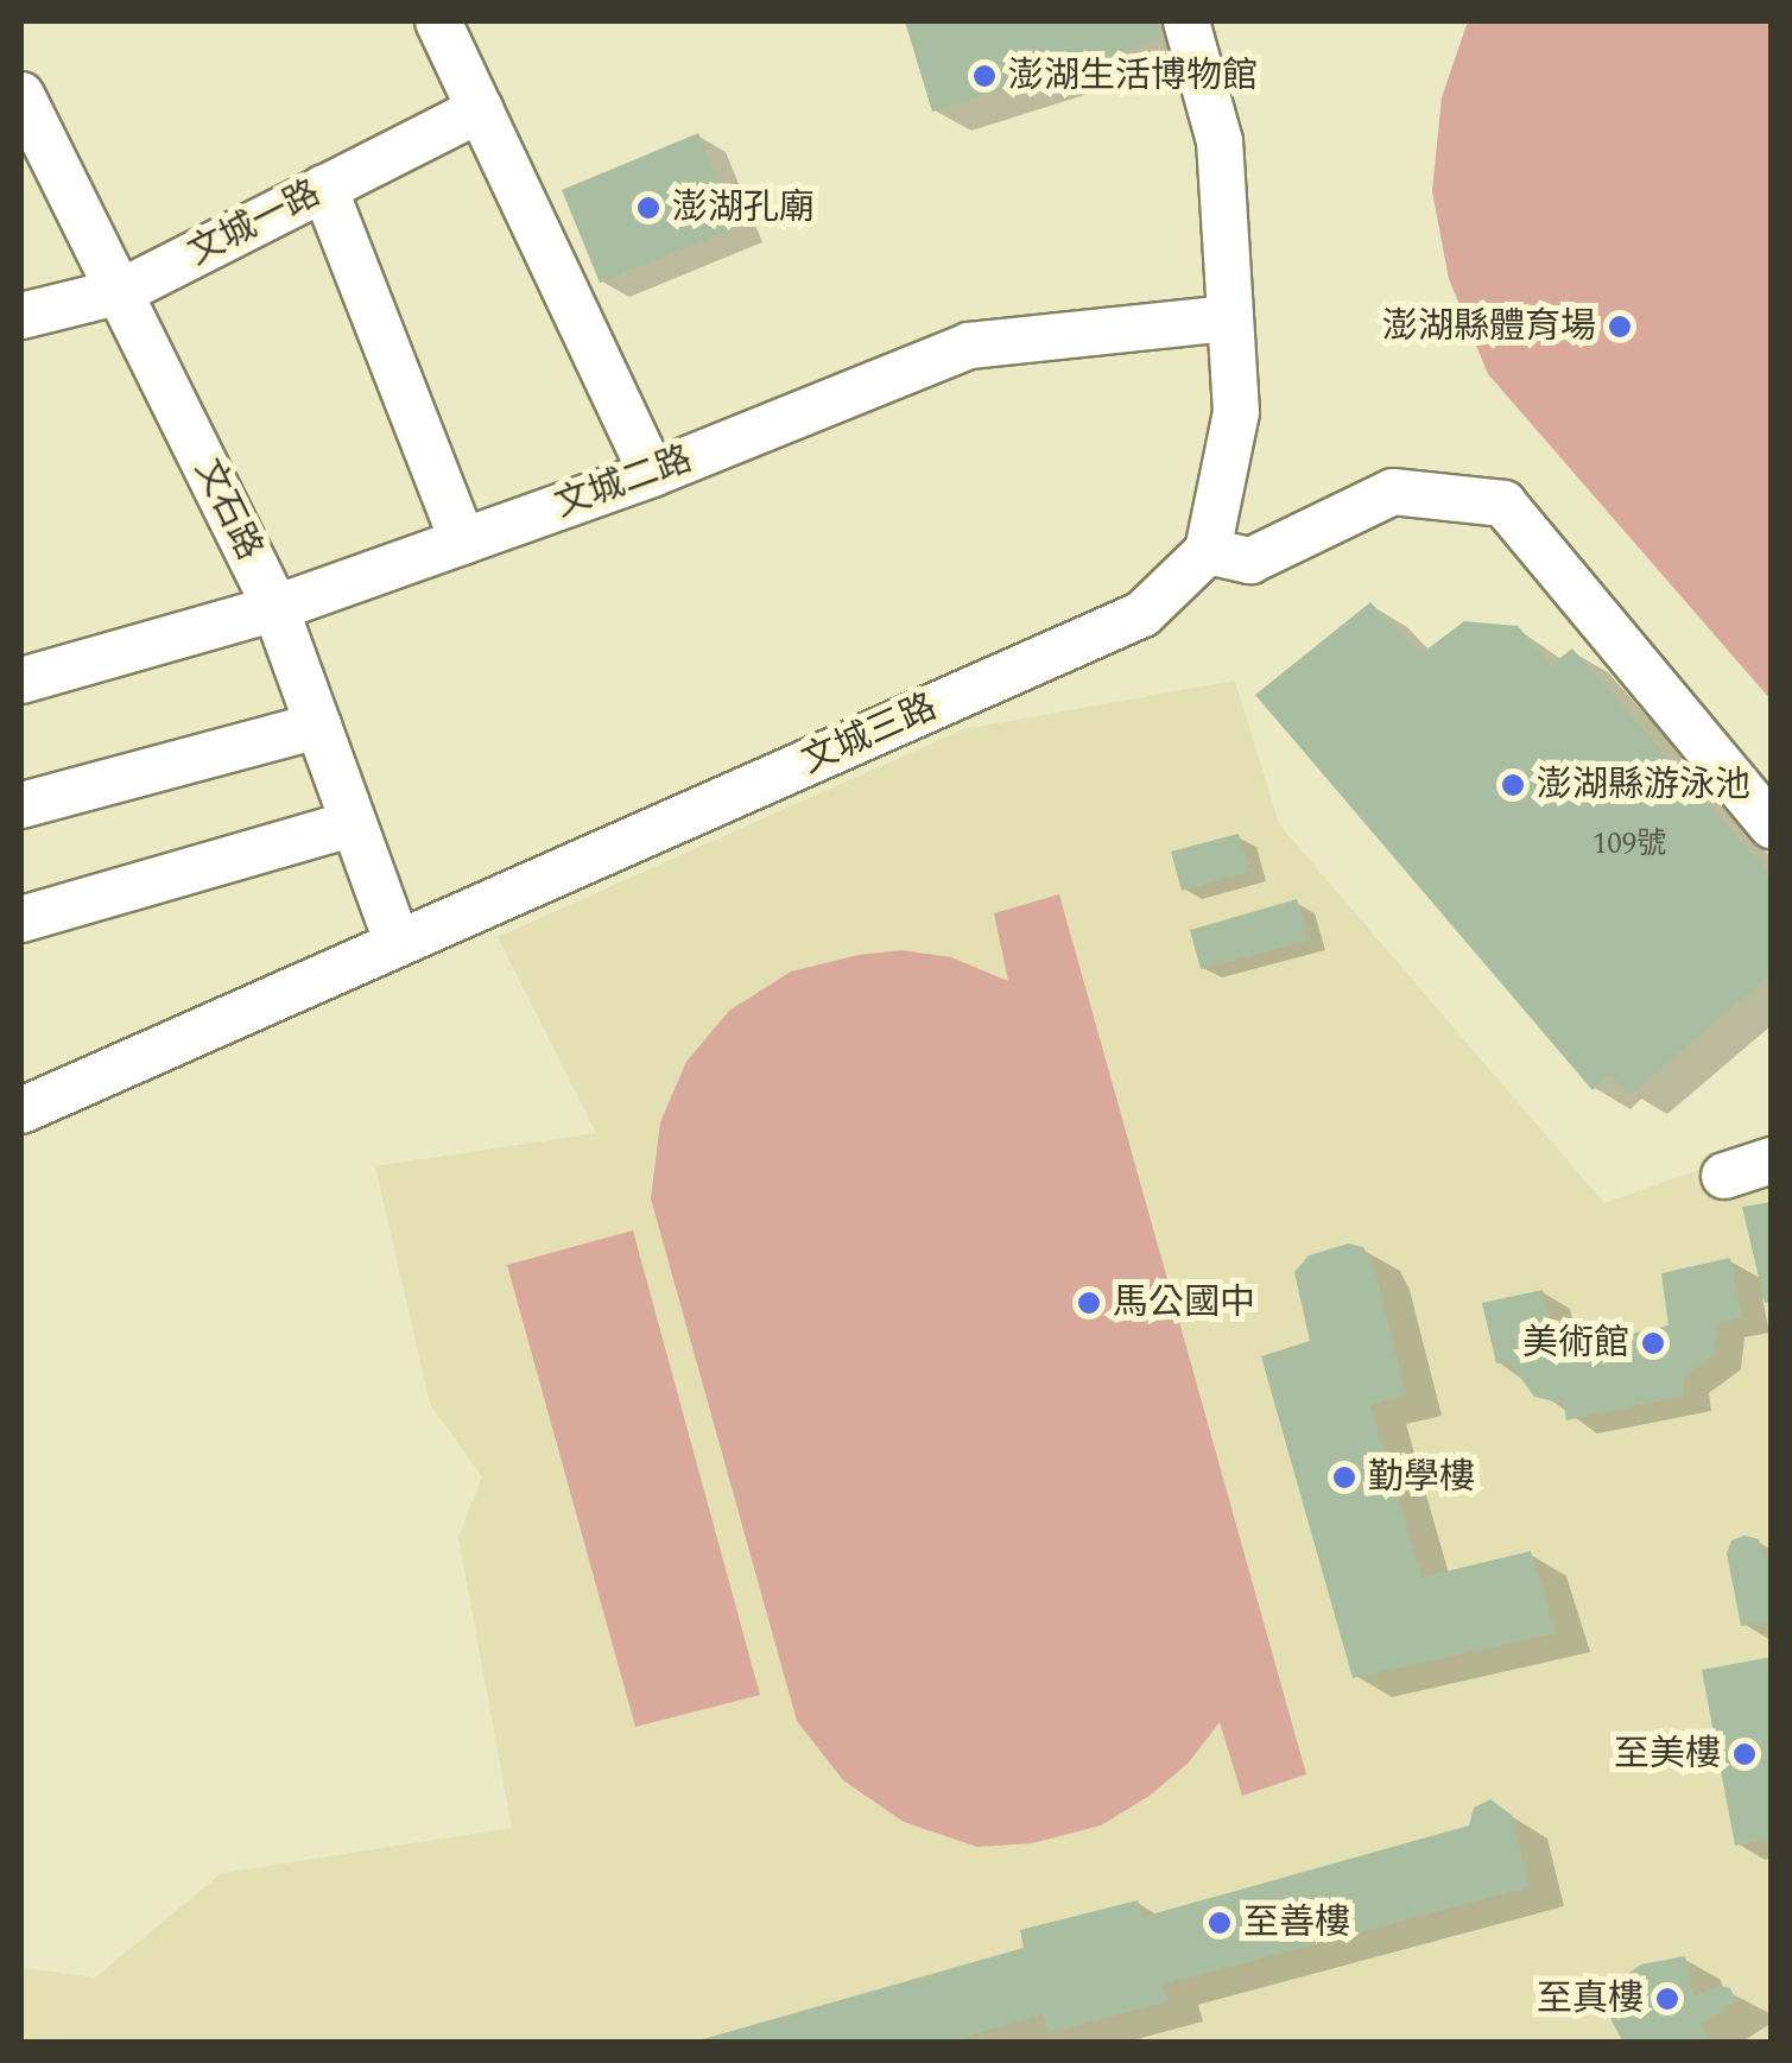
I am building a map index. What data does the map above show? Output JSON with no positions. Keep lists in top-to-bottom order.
{
  "streets": {
    "street": [
      "文城一路",
      "文城二路",
      "文石路",
      "文城三路"
    ]
  },
  "crossings": [
    ["文城一路", "文石路"],
    ["文城二路", "文石路"],
    ["文石路", "文城三路"]
  ],
  "places": [
    "澎湖生活博物館",
    "澎湖孔廟",
    "澎湖縣體育場",
    "澎湖縣游泳池",
    "馬公國中",
    "美術館",
    "勤學樓",
    "至美樓",
    "至善樓",
    "至真樓"
  ],
  "house_numbers": ["109號"]
}
